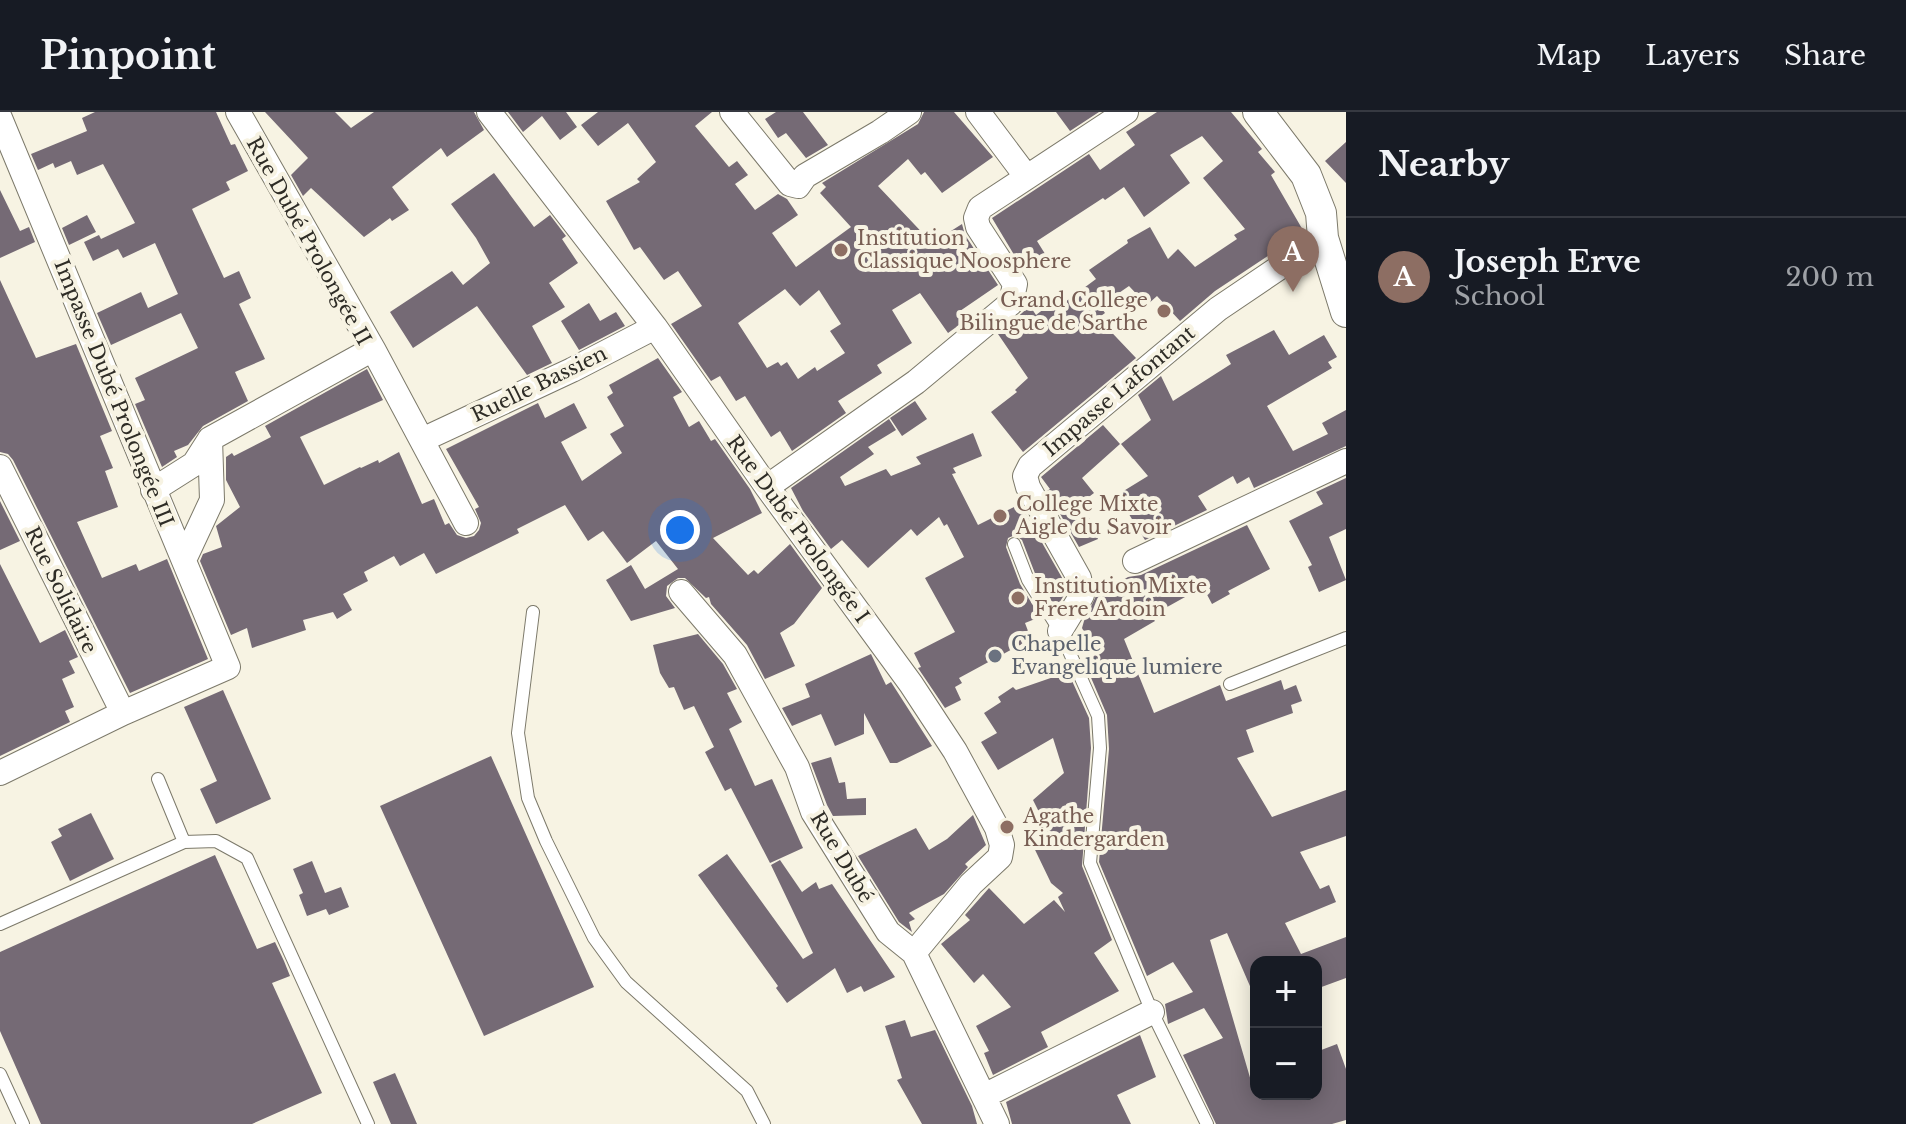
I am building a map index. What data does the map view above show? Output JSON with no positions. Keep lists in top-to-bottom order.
{
  "streets": {
    "street": [
      "Rue Dubé Prolongée II",
      "Ruelle Bassien",
      "Impasse Lafontant",
      "Impasse Dubé Prolongée III",
      "Rue Dubé Prolongée I",
      "Rue Solidaire",
      "Rue Dubé"
    ]
  },
  "crossings": [
    ["Ruelle Bassien", "Rue Dubé Prolongée I"],
    ["Impasse Dubé Prolongée III", "Rue Solidaire"],
    ["Rue Dubé Prolongée I", "Rue Dubé"]
  ],
  "places": [
    "Institution Classique Noosphere",
    "Grand College Bilingue de Sarthe",
    "College Mixte Aigle du Savoir",
    "Institution Mixte Frere Ardoin",
    "Chapelle Evangelique lumiere",
    "Agathe Kindergarden"
  ],
  "page": {
    "header": "Pinpoint",
    "nav": ["Map", "Layers", "Share"],
    "heading": "Nearby",
    "list": [
      {
        "mark": "A",
        "name": "Joseph Erve",
        "note": "School",
        "value": "200 m"
      }
    ],
    "pins": "A",
    "map_buttons": ["+", "−"]
  }
}
